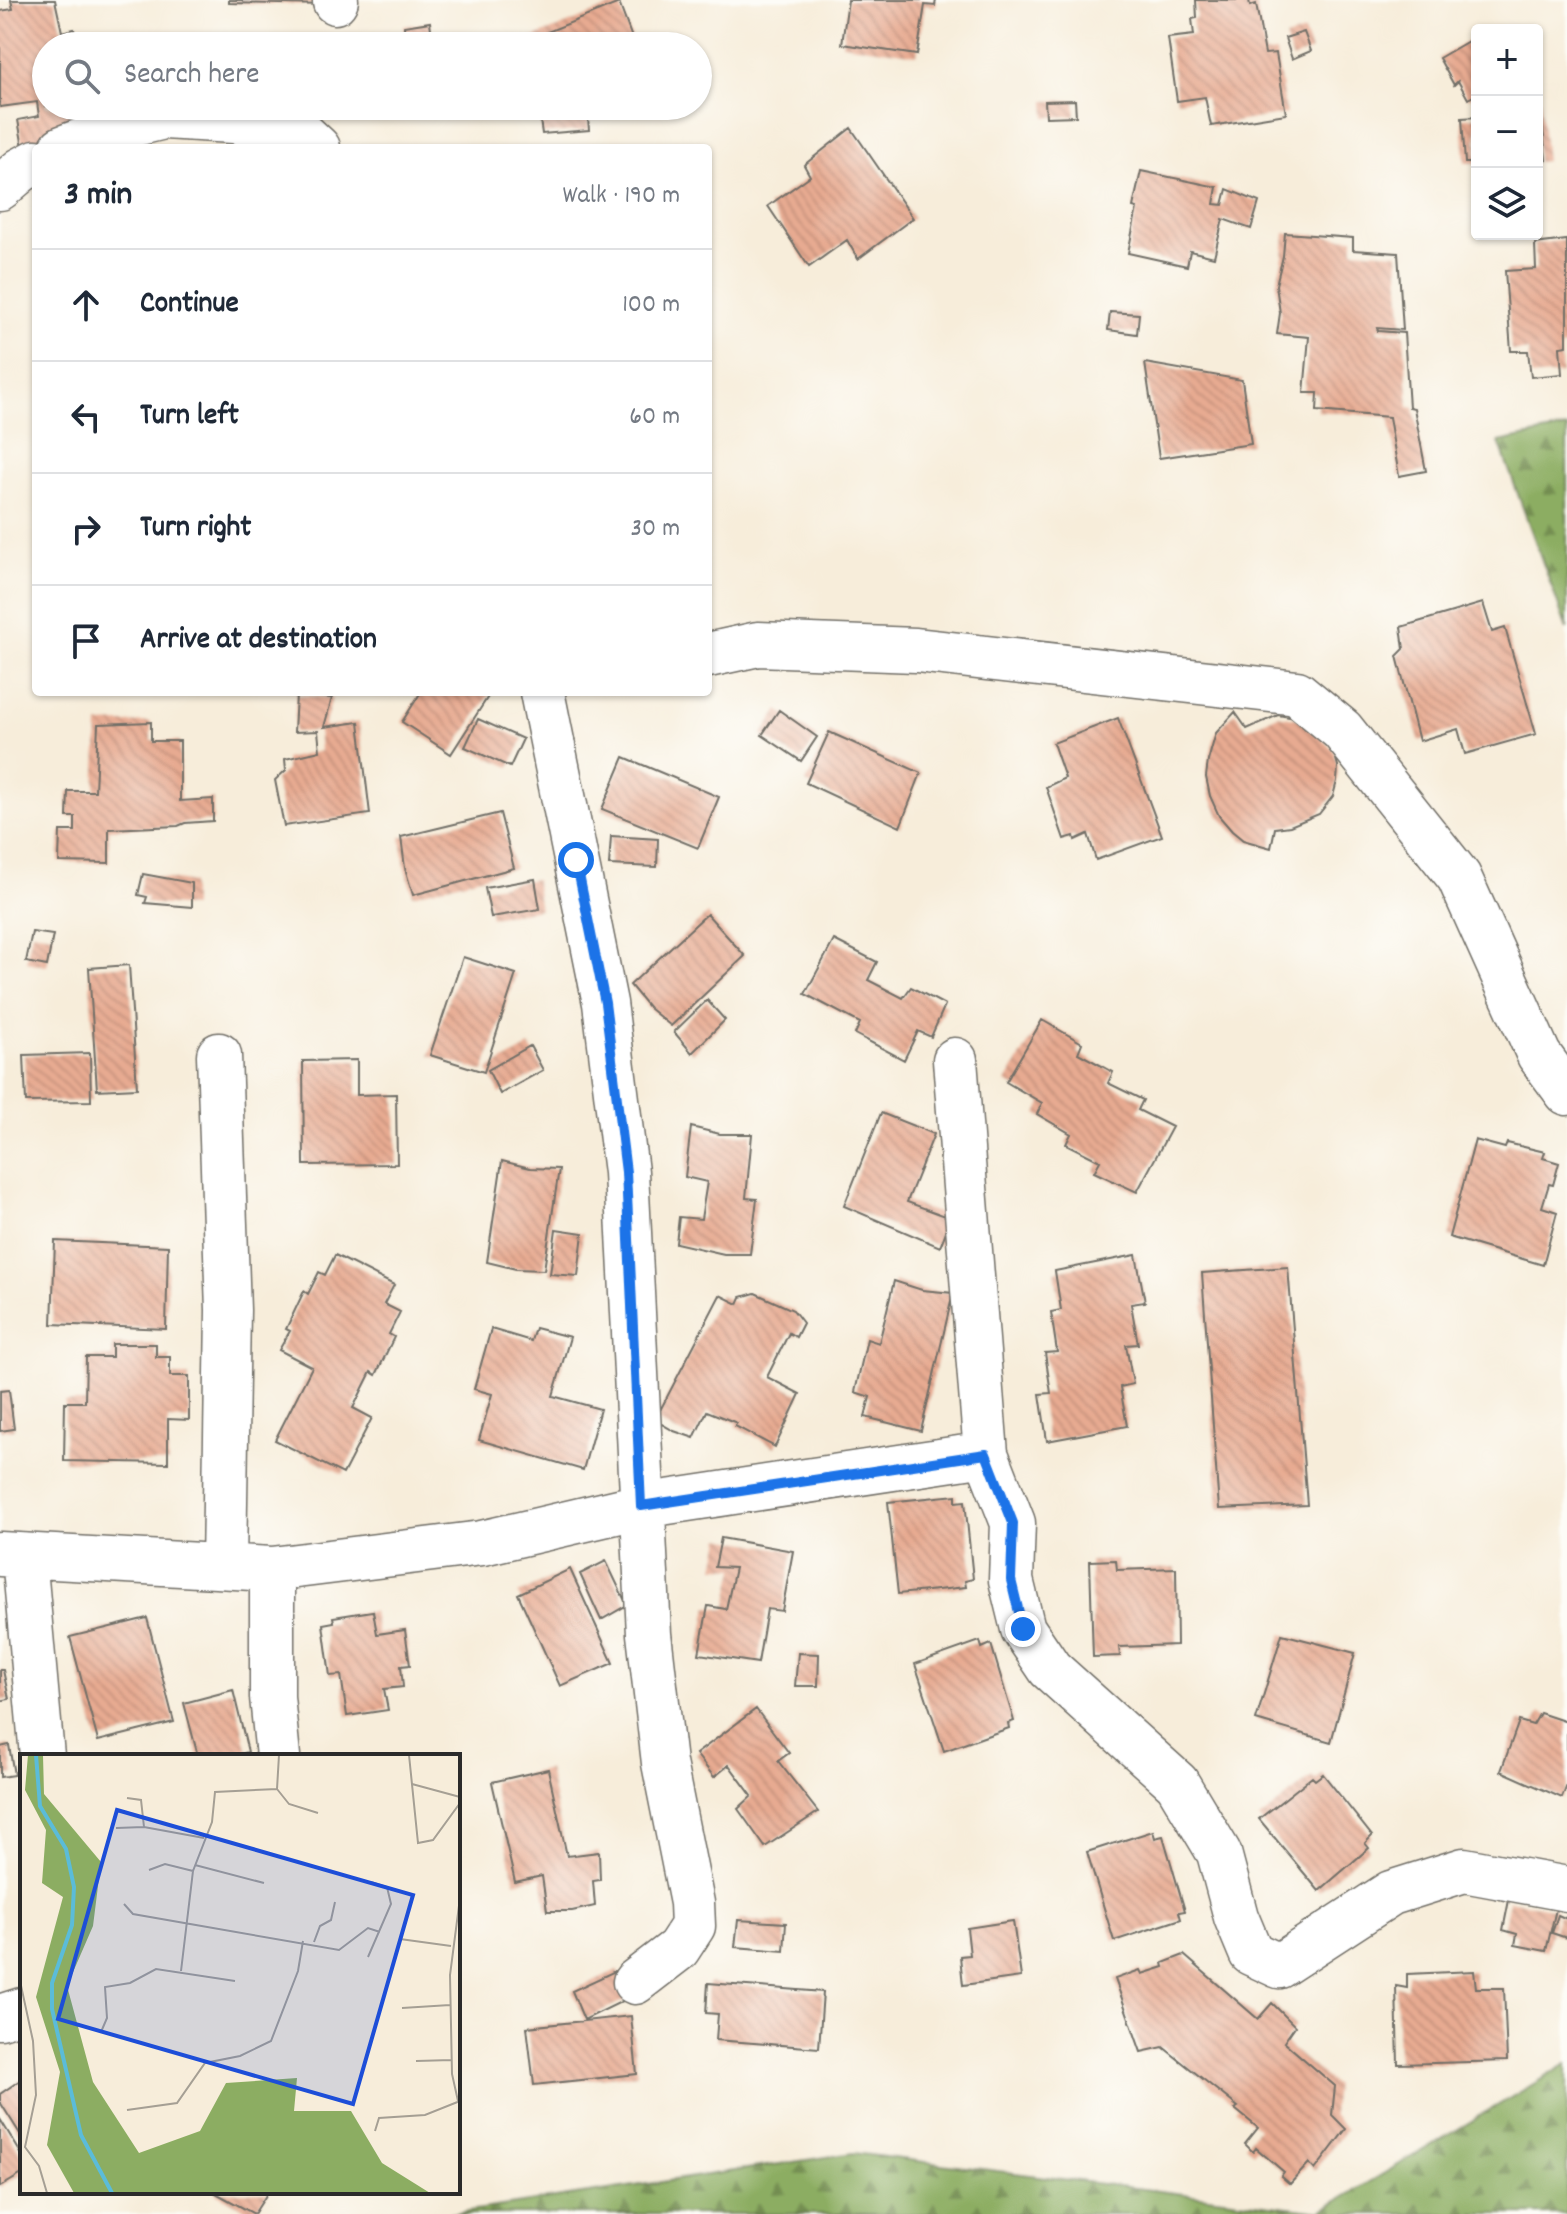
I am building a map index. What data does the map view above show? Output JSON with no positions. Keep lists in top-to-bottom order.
{
  "page": {
    "map_buttons": ["+", "−"],
    "search": "Search here",
    "heading": ["3 min", "Walk · 190 m"],
    "list": [
      ["Continue", "100 m"],
      ["Turn left", "60 m"],
      ["Turn right", "30 m"],
      "Arrive at destination"
    ]
  }
}
